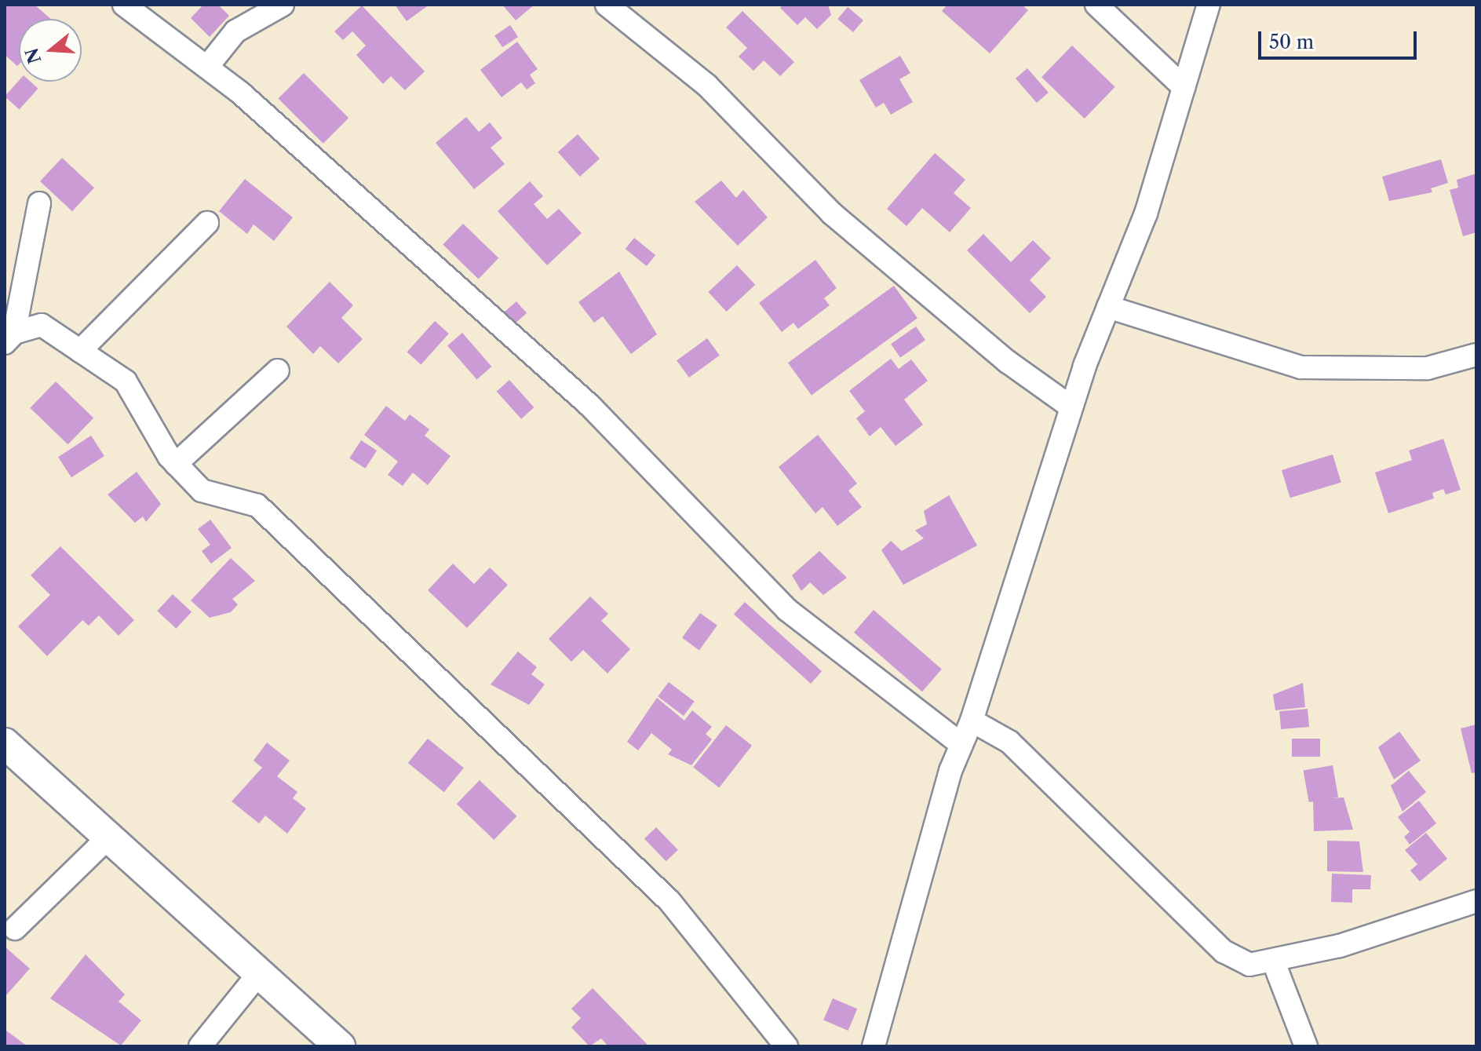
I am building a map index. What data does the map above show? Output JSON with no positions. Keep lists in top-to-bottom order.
{
  "scale_bar": "50 m",
  "north": "left"
}
